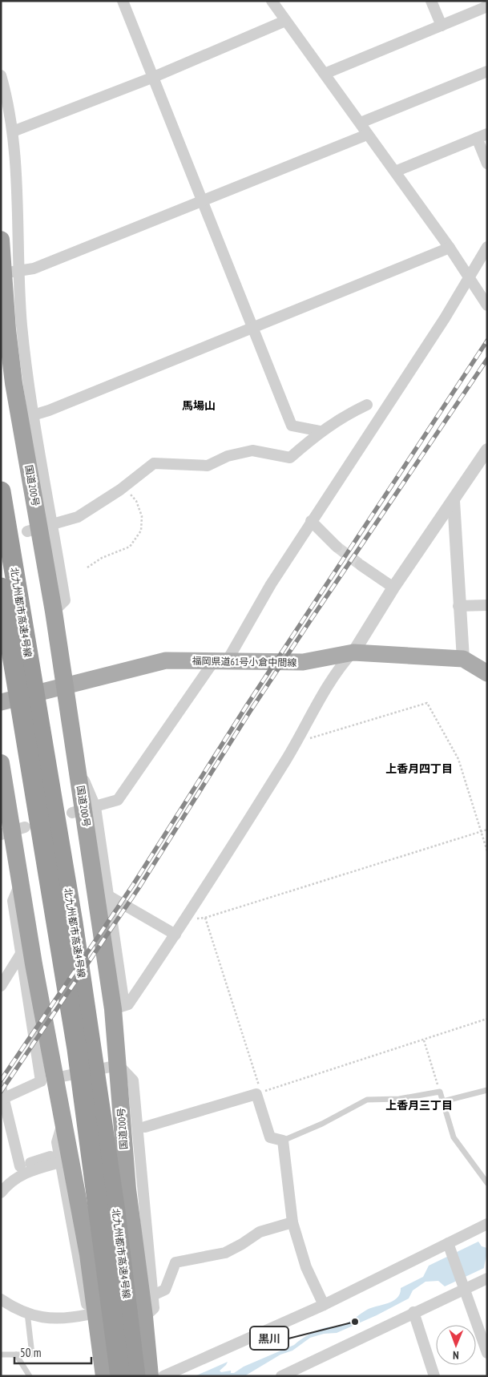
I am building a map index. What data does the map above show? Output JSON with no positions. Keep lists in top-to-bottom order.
{
  "streets": {
    "highway": ["国道200号", "北九州都市高速4号線"],
    "main road": ["福岡県道61号小倉中間線"]
  },
  "crossings": [
    ["国道200号", "福岡県道61号小倉中間線"]
  ],
  "districts": ["馬場山", "上香月四丁目", "上香月三丁目"],
  "places": ["黒川"],
  "scale_bar": "50 m",
  "north": "bottom"
}
